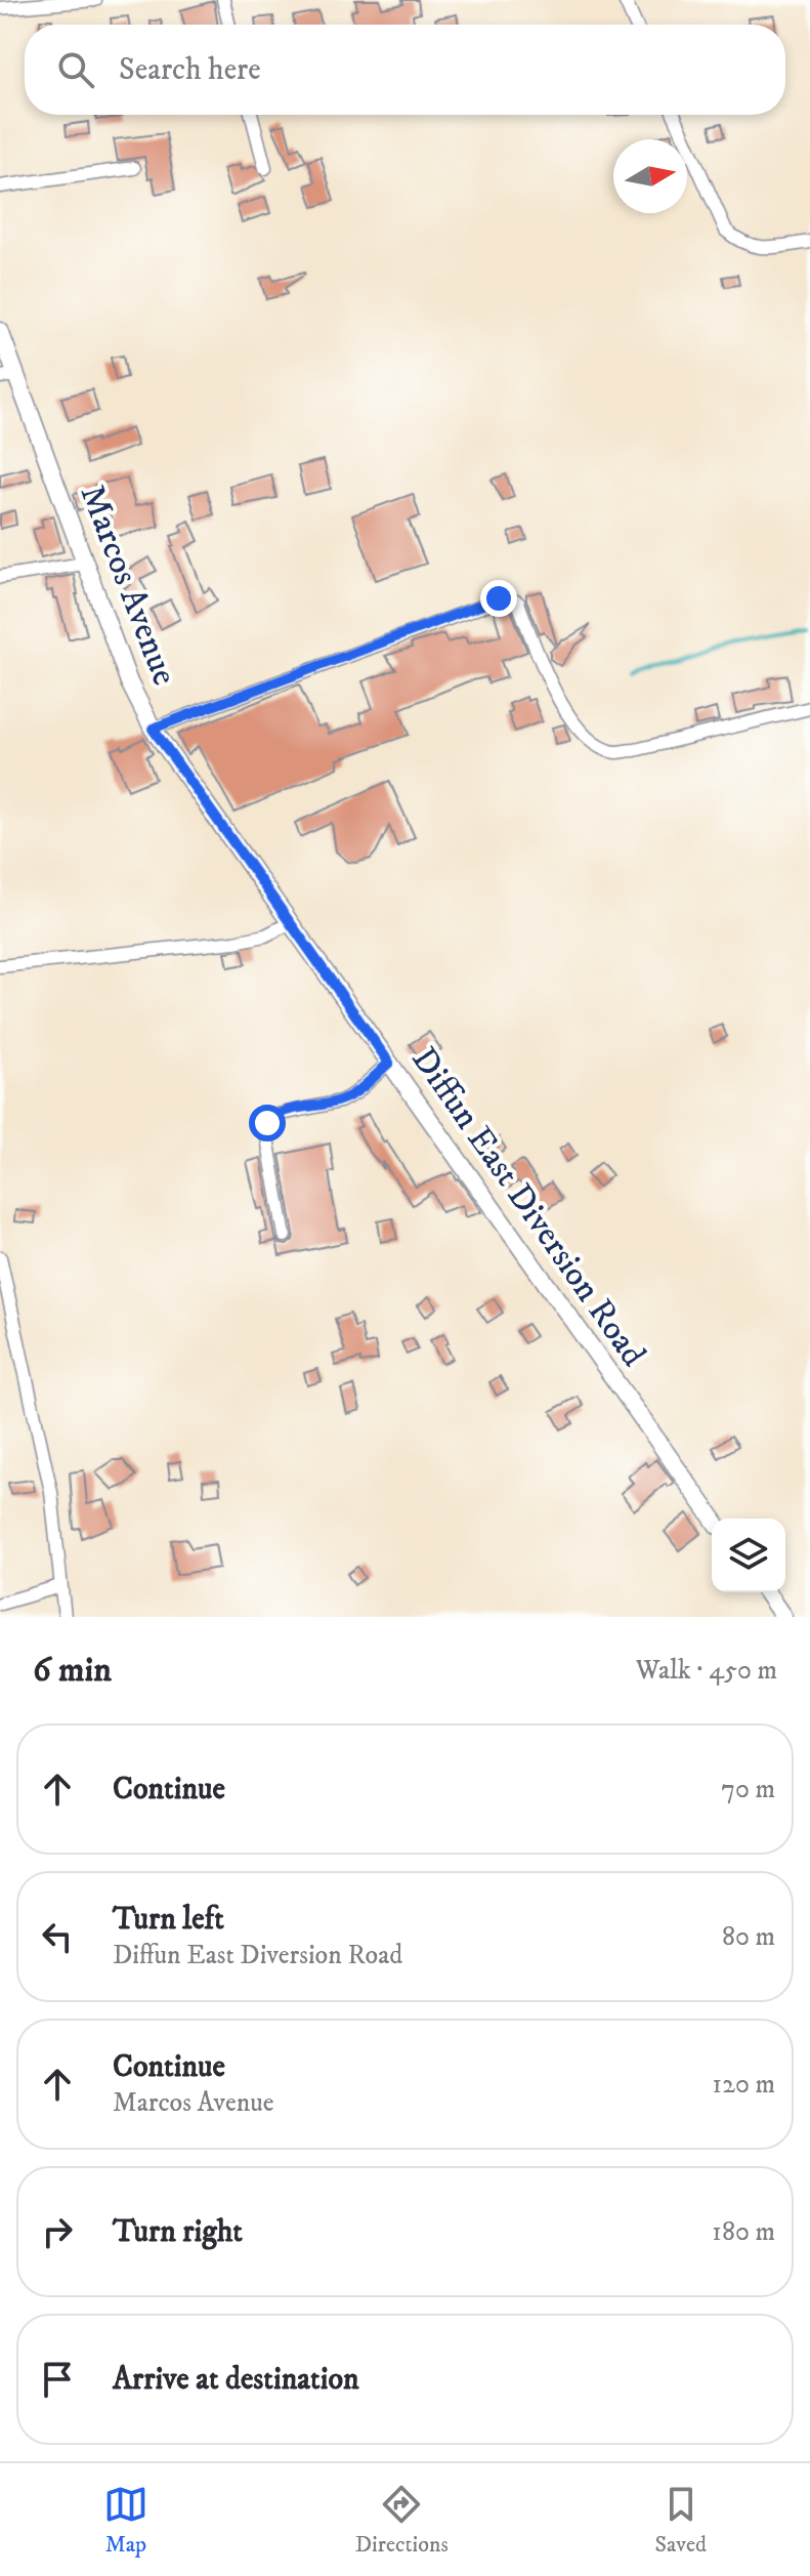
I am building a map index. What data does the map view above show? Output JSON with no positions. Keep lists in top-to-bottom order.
{
  "streets": {
    "main road": ["Marcos Avenue", "Diffun East Diversion Road"]
  },
  "crossings": [
    ["Marcos Avenue", "Diffun East Diversion Road"]
  ],
  "north": "right",
  "page": {
    "search": "Search here",
    "heading": ["6 min", "Walk · 450 m"],
    "list": [
      ["Continue", "70 m"],
      ["Turn left", "Diffun East Diversion Road", "80 m"],
      ["Continue", "Marcos Avenue", "120 m"],
      ["Turn right", "180 m"],
      "Arrive at destination"
    ],
    "nav": ["Map", "Directions", "Saved"]
  }
}
